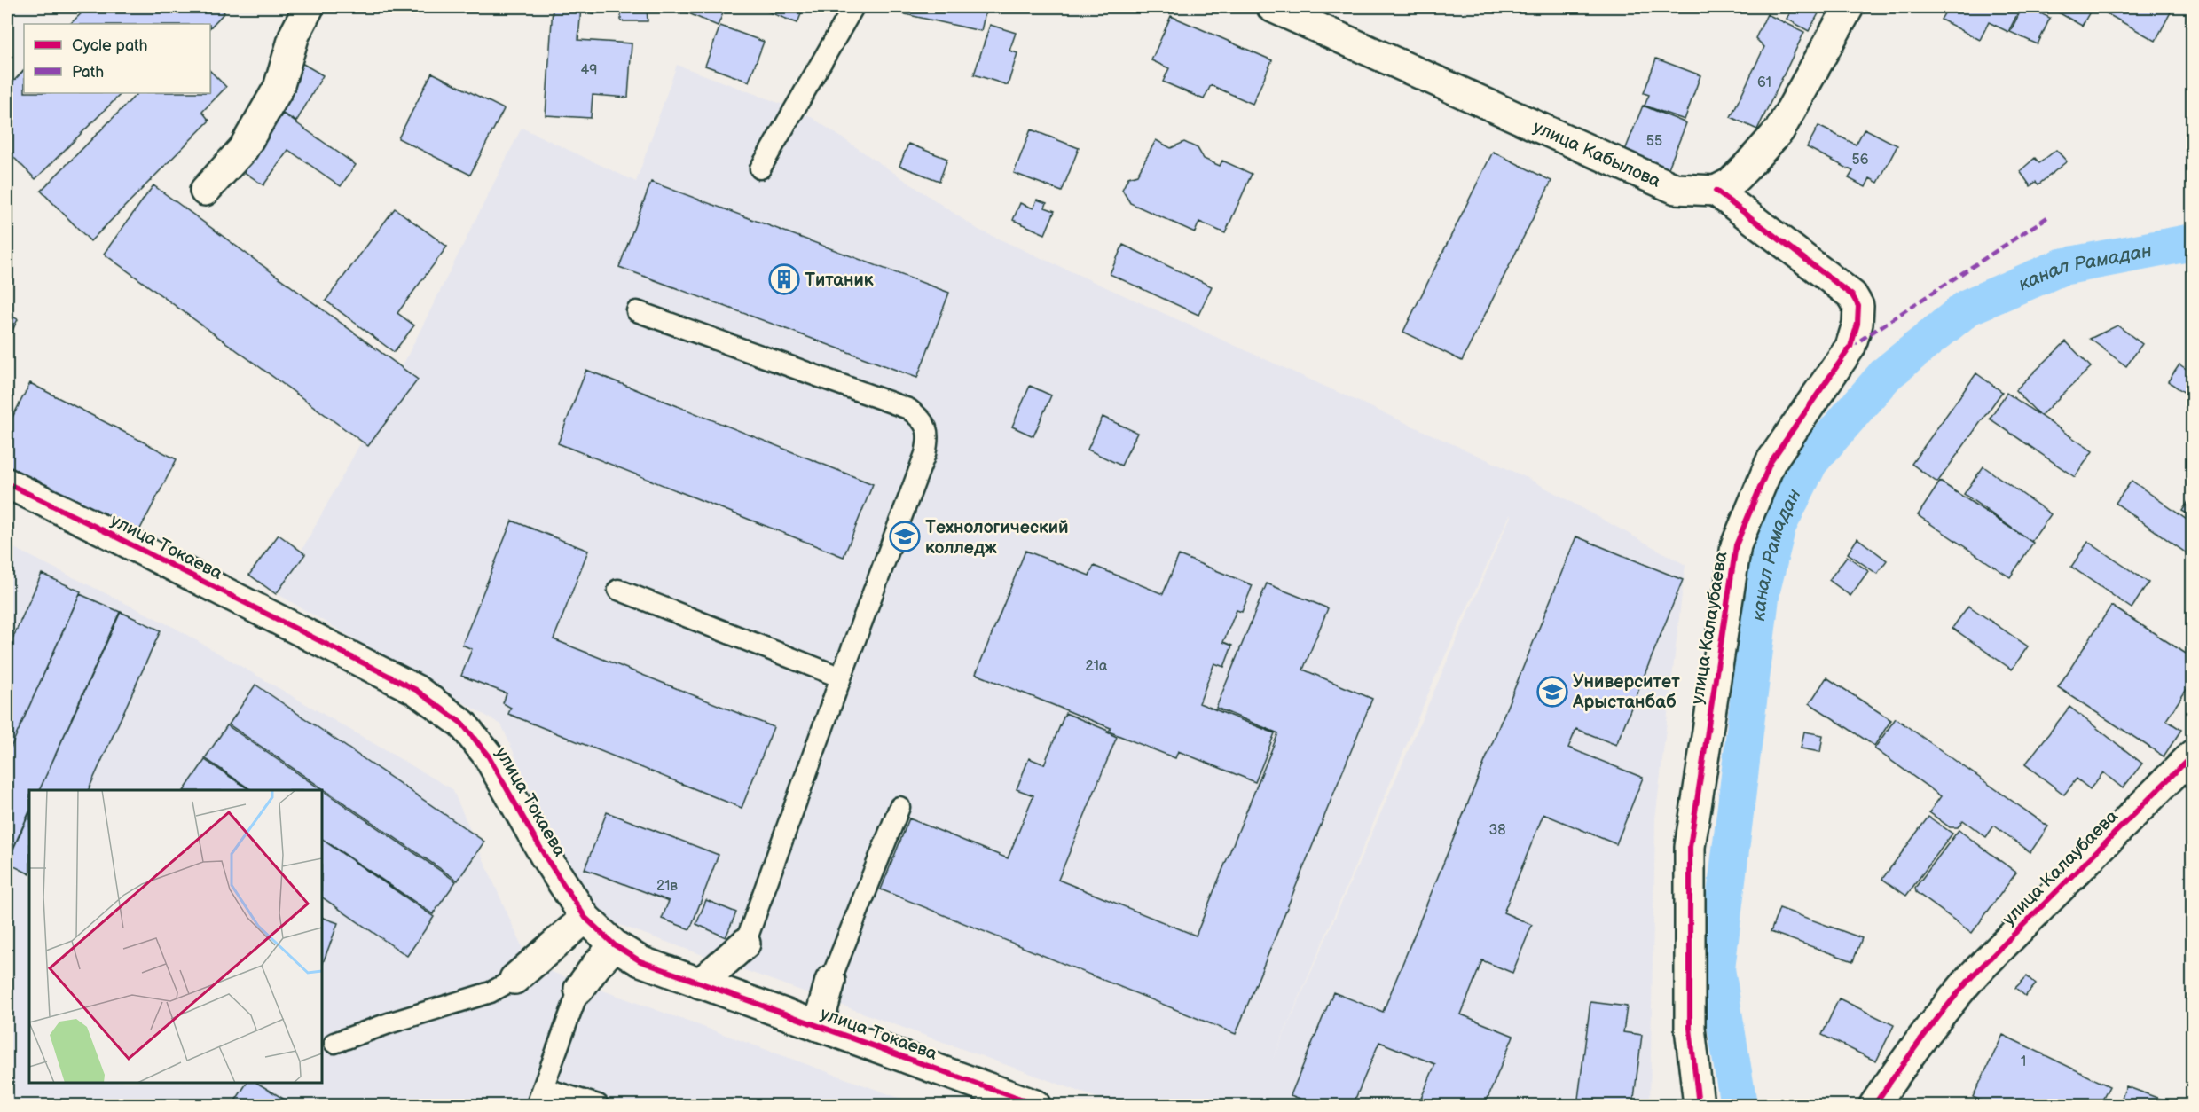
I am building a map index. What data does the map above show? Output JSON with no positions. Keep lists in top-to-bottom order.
{
  "streets": {
    "street": ["улица Кабылова", "улица Токаева", "улица Калаубаева"]
  },
  "crossings": [
    ["улица Кабылова", "улица Калаубаева"]
  ],
  "water": ["канал Рамадан"],
  "places": {
    "building": ["Титаник"],
    "school or university": ["Технологический колледж", "Университет Арыстанбаб"]
  },
  "house_numbers": [
    "49",
    "61",
    "55",
    "56",
    "21а",
    "38",
    "21в",
    "1"
  ],
  "legend": ["Cycle path", "Path"]
}
